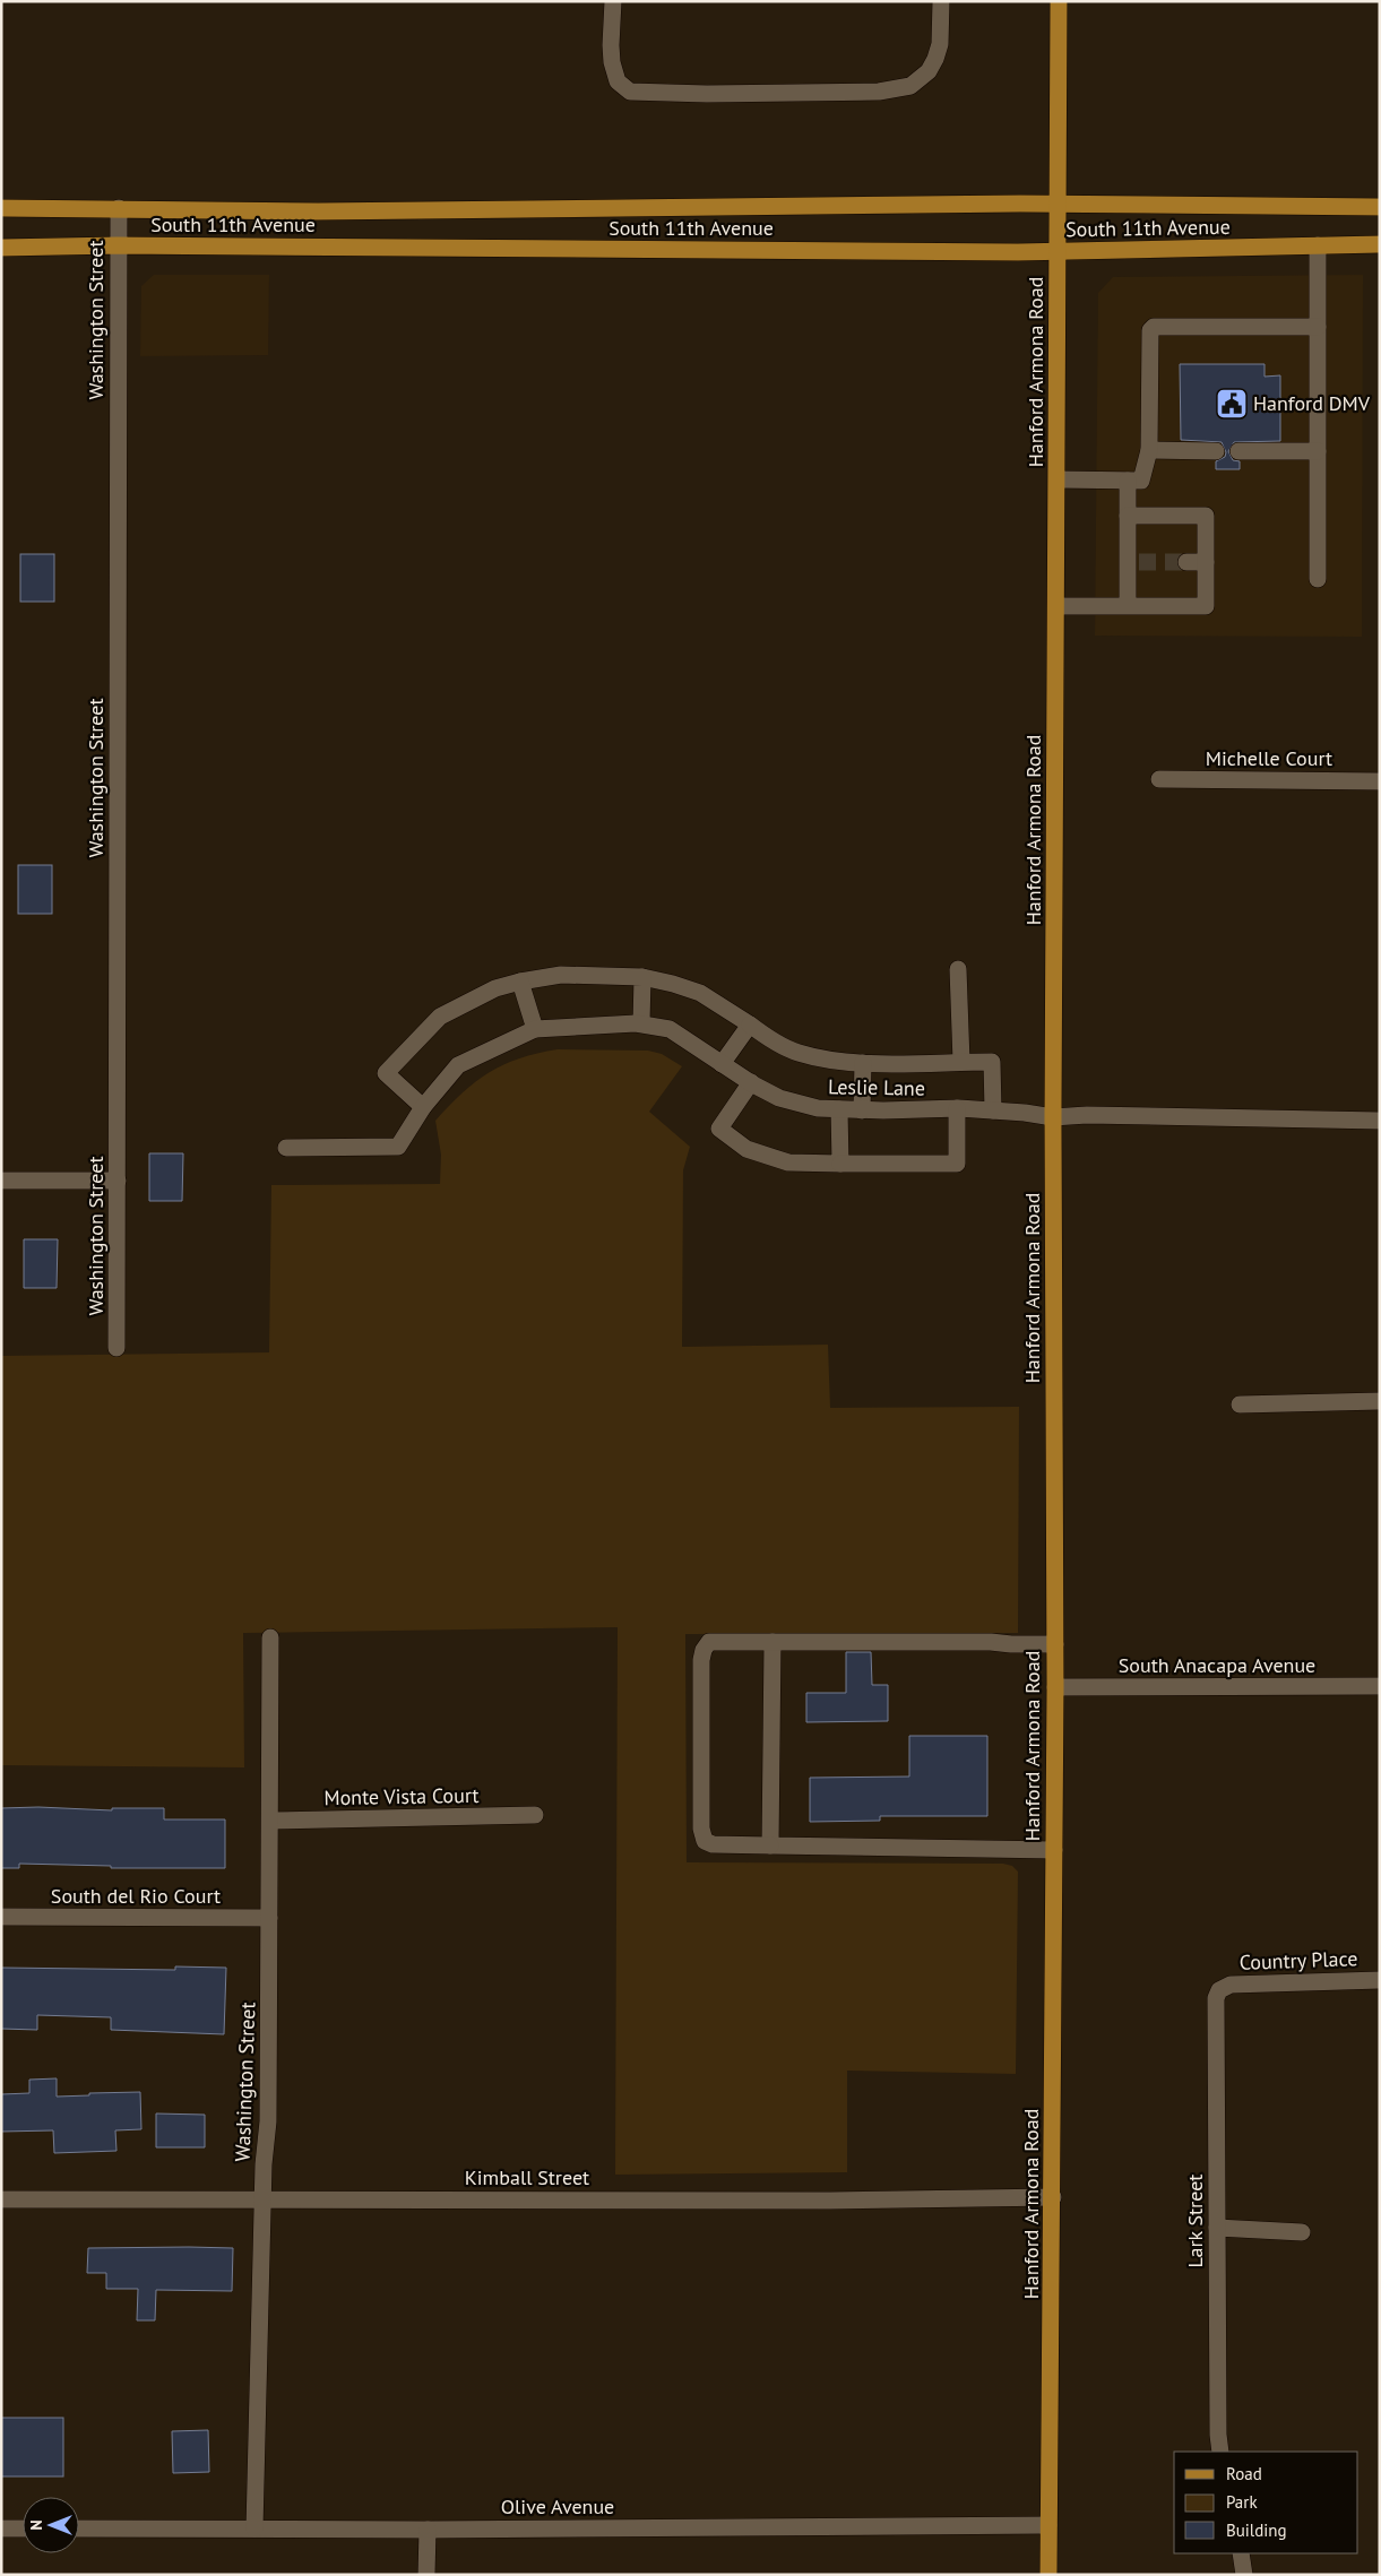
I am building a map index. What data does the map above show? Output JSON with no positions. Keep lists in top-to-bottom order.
{
  "streets": {
    "main road": ["South 11th Avenue", "Hanford Armona Road"],
    "street": [
      "Washington Street",
      "Michelle Court",
      "Leslie Lane",
      "South Anacapa Avenue",
      "Monte Vista Court",
      "South del Rio Court",
      "Country Place",
      "Kimball Street",
      "Lark Street",
      "Olive Avenue"
    ]
  },
  "crossings": [
    ["South 11th Avenue", "Washington Street"],
    ["South 11th Avenue", "Hanford Armona Road"],
    ["Washington Street", "Monte Vista Court"],
    ["Washington Street", "South del Rio Court"],
    ["Washington Street", "Kimball Street"],
    ["Washington Street", "Olive Avenue"],
    ["Hanford Armona Road", "Leslie Lane"],
    ["Hanford Armona Road", "South Anacapa Avenue"],
    ["Hanford Armona Road", "Kimball Street"],
    ["Hanford Armona Road", "Olive Avenue"],
    ["Country Place", "Lark Street"]
  ],
  "places": {
    "public building": ["Hanford DMV"]
  },
  "legend": ["Road", "Park", "Building"],
  "north": "left"
}
